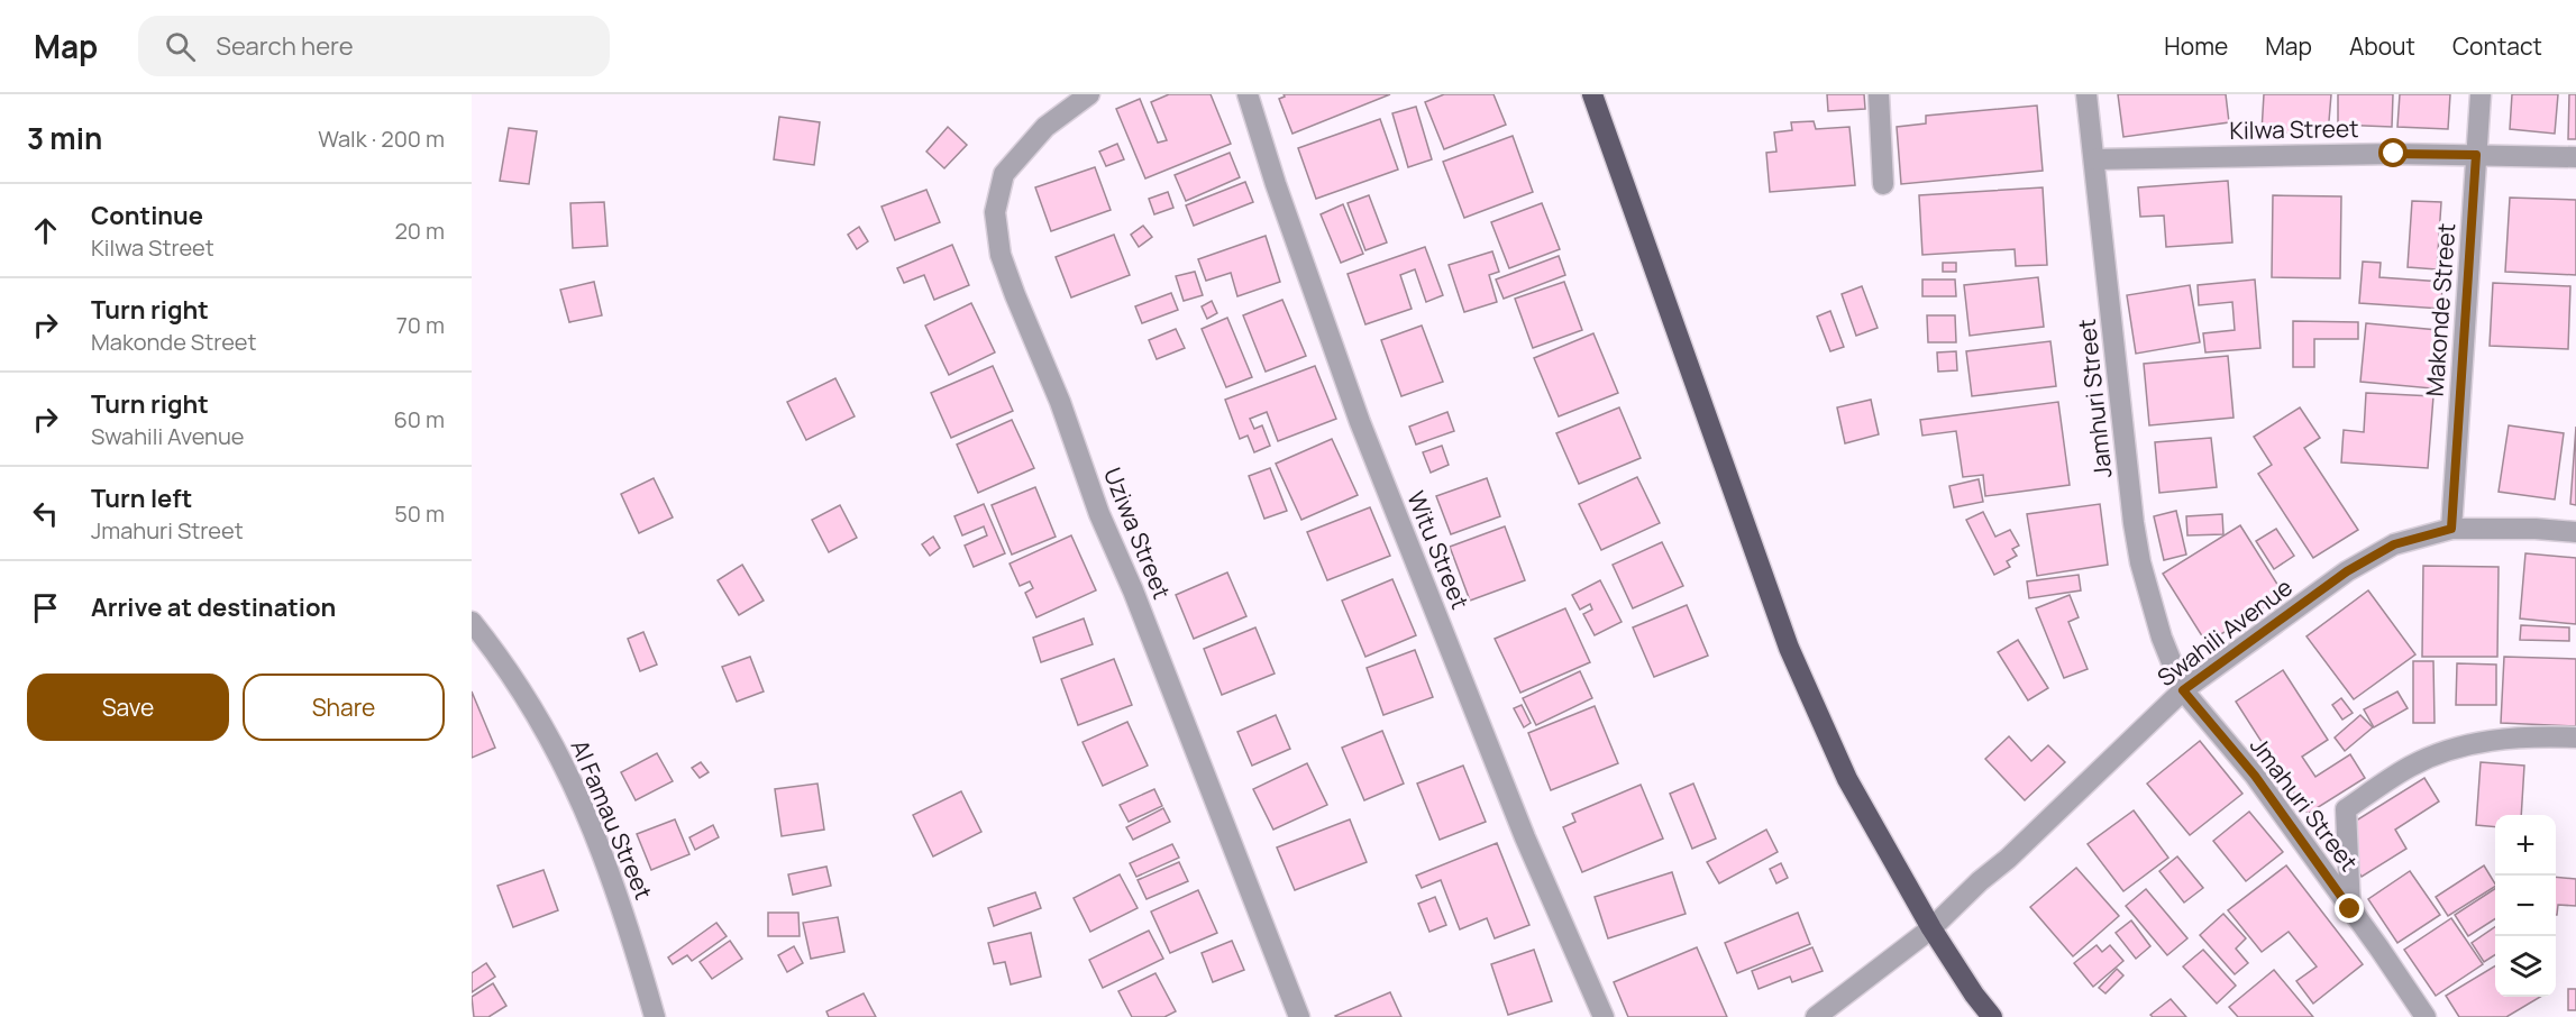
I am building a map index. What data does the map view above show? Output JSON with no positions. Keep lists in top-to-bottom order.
{
  "streets": {
    "street": [
      "Kilwa Street",
      "Makonde Street",
      "Jamhuri Street",
      "Uziwa Street",
      "Witu Street",
      "Swahili Avenue",
      "Jmahuri Street",
      "Al Famau Street"
    ]
  },
  "crossings": [
    ["Kilwa Street", "Makonde Street"],
    ["Kilwa Street", "Jamhuri Street"],
    ["Makonde Street", "Swahili Avenue"],
    ["Jamhuri Street", "Swahili Avenue"],
    ["Jamhuri Street", "Jmahuri Street"],
    ["Swahili Avenue", "Jmahuri Street"]
  ],
  "page": {
    "header": "Map",
    "search": "Search here",
    "nav": [
      "Home",
      "Map",
      "About",
      "Contact"
    ],
    "heading": ["3 min", "Walk · 200 m"],
    "list": [
      ["Continue", "Kilwa Street", "20 m"],
      ["Turn right", "Makonde Street", "70 m"],
      ["Turn right", "Swahili Avenue", "60 m"],
      ["Turn left", "Jmahuri Street", "50 m"],
      "Arrive at destination"
    ],
    "buttons": ["Save", "Share"],
    "map_buttons": ["+", "−"]
  }
}
